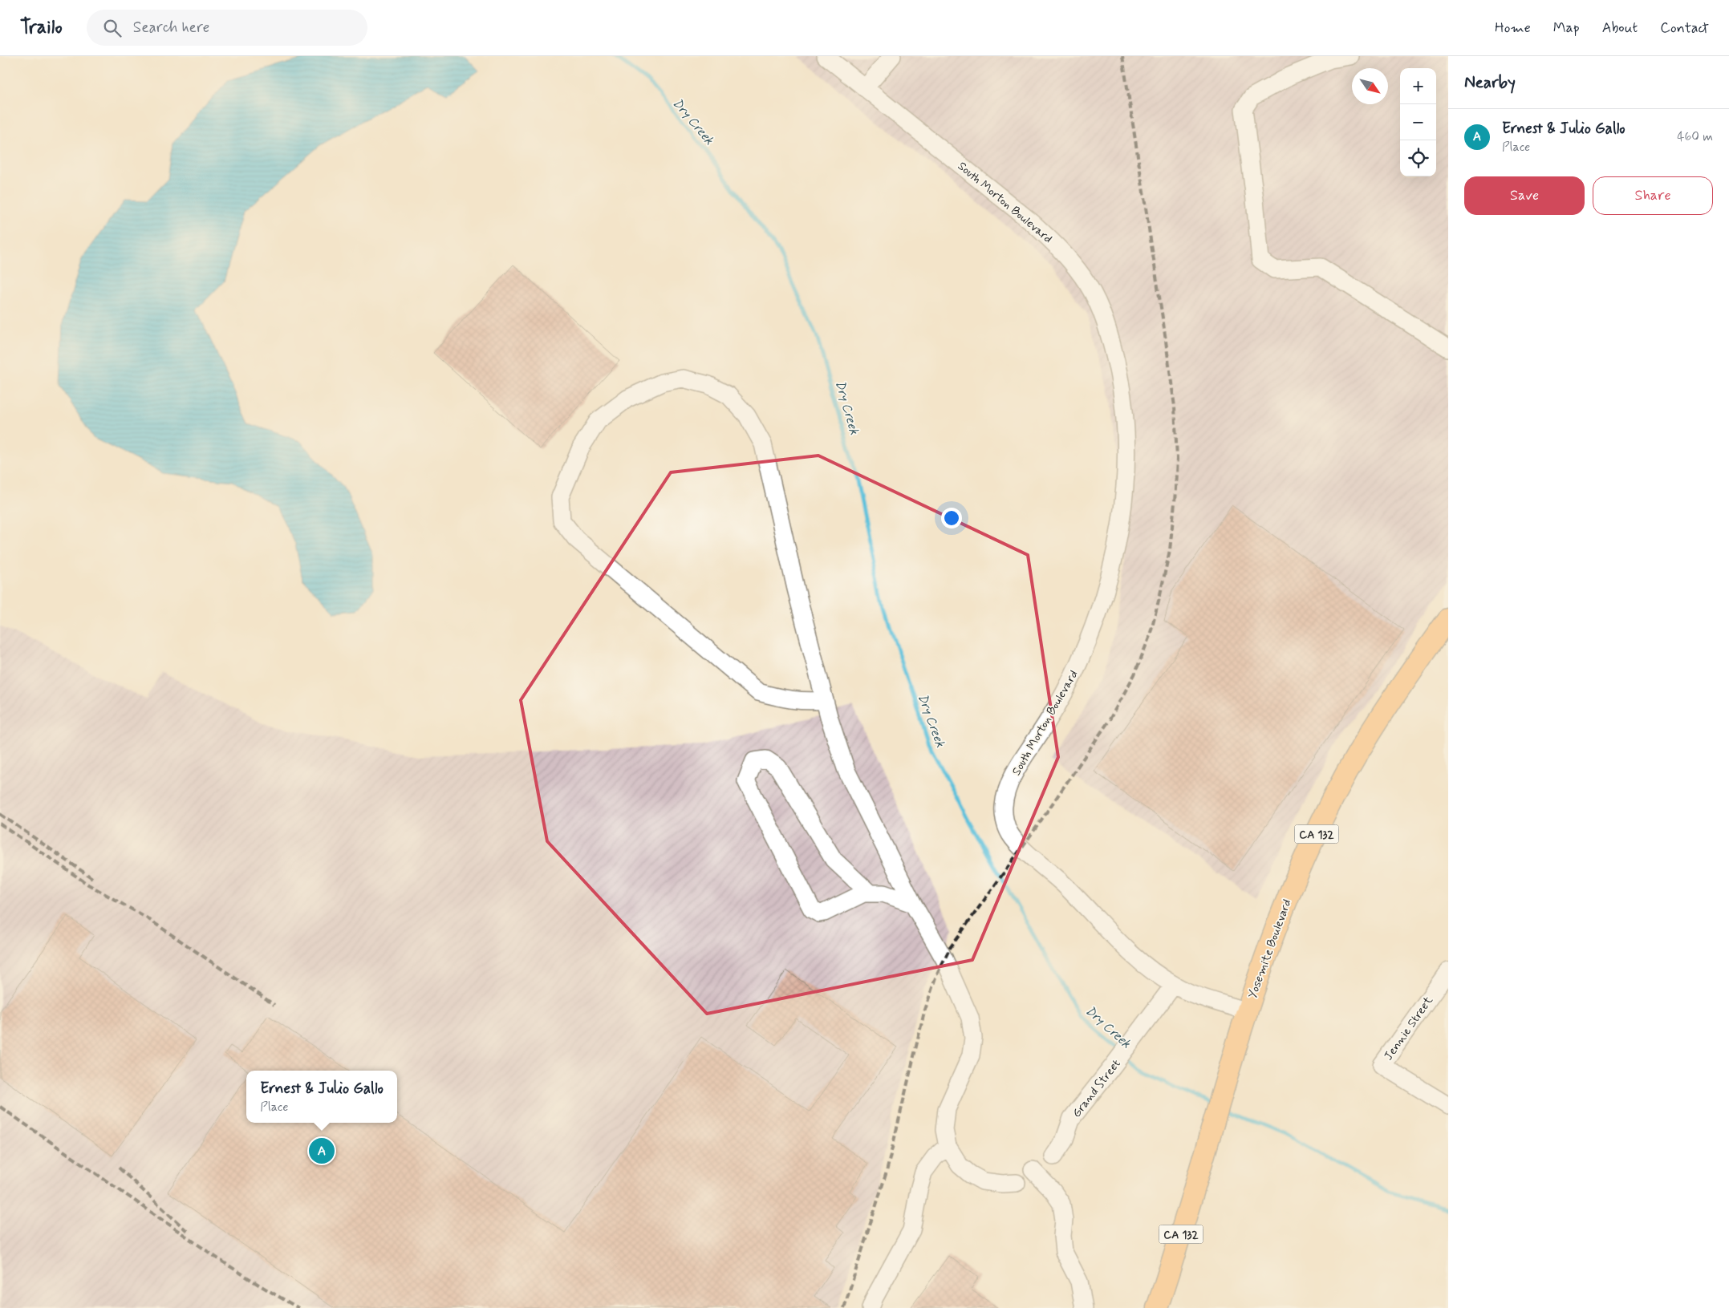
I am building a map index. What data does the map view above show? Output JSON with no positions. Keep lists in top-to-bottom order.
{
  "streets": {
    "main road": ["CA 132", "Yosemite Boulevard"],
    "street": ["South Morton Boulevard", "Jennie Street", "Grand Street"]
  },
  "crossings": [
    ["South Morton Boulevard", "Yosemite Boulevard"],
    ["South Morton Boulevard", "Grand Street"]
  ],
  "water": ["Dry Creek"],
  "north": "bottom right",
  "page": {
    "header": "Trailo",
    "search": "Search here",
    "nav": [
      "Home",
      "Map",
      "About",
      "Contact"
    ],
    "heading": "Nearby",
    "map_buttons": ["+", "−"],
    "list": [
      {
        "mark": "A",
        "name": "Ernest & Julio Gallo",
        "note": "Place",
        "value": "460 m"
      }
    ],
    "buttons": ["Save", "Share"],
    "popup": ["Ernest & Julio Gallo", "Place"],
    "pins": "A"
  }
}
